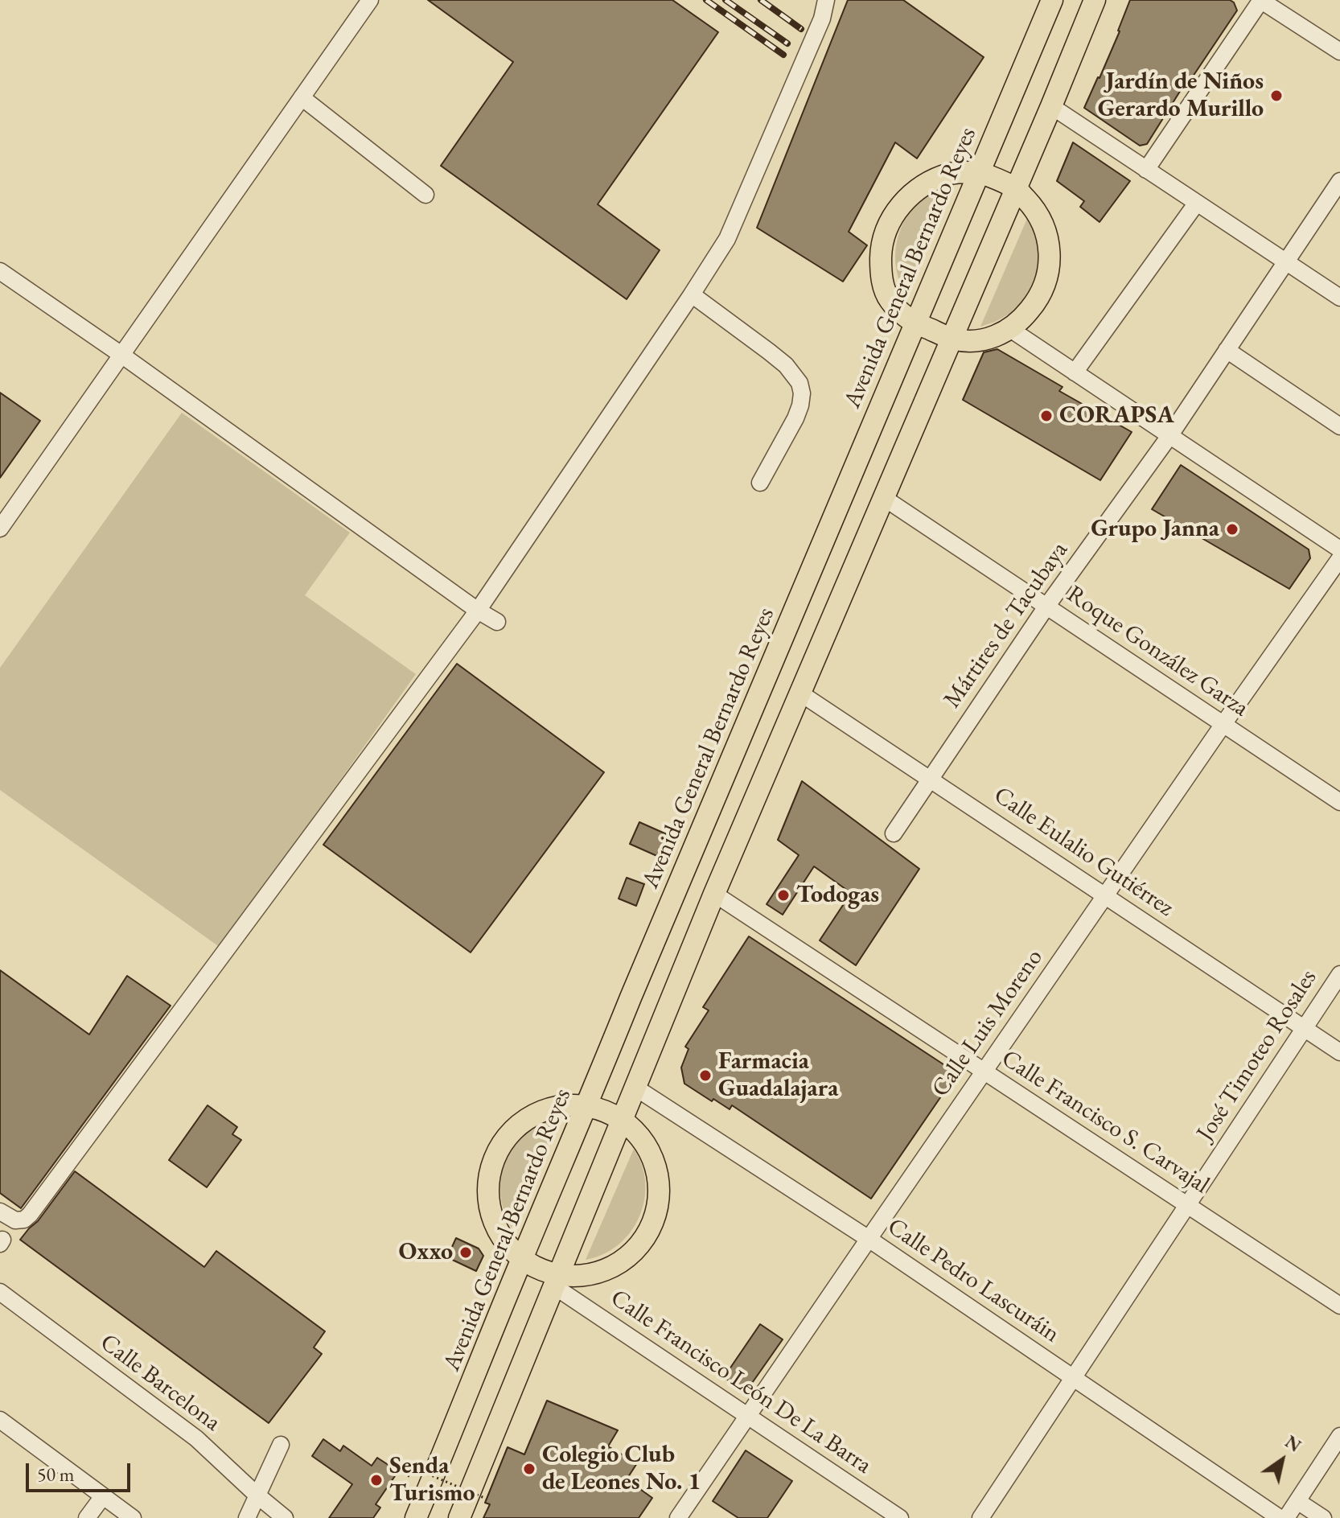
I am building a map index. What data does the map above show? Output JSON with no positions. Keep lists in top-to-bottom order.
{
  "streets": {
    "main road": ["Avenida General Bernardo Reyes"],
    "street": [
      "Mártires de Tacubaya",
      "Roque González Garza",
      "Calle Eulalio Gutiérrez",
      "Calle Luis Moreno",
      "José Timoteo Rosales",
      "Calle Francisco S. Carvajal",
      "Calle Pedro Lascuráin",
      "Calle Francisco León De La Barra",
      "Calle Barcelona"
    ]
  },
  "crossings": [
    ["Mártires de Tacubaya", "Roque González Garza"],
    ["Mártires de Tacubaya", "Calle Eulalio Gutiérrez"],
    ["Roque González Garza", "Calle Luis Moreno"],
    ["Calle Eulalio Gutiérrez", "Calle Luis Moreno"],
    ["Calle Eulalio Gutiérrez", "José Timoteo Rosales"],
    ["Calle Luis Moreno", "Calle Francisco S. Carvajal"],
    ["Calle Luis Moreno", "Calle Pedro Lascuráin"],
    ["Calle Luis Moreno", "Calle Francisco León De La Barra"],
    ["José Timoteo Rosales", "Calle Francisco S. Carvajal"],
    ["José Timoteo Rosales", "Calle Pedro Lascuráin"]
  ],
  "places": [
    "Jardín de Niños Gerardo Murillo",
    "CORAPSA",
    "Grupo Janna",
    "Todogas",
    "Farmacia Guadalajara",
    "Oxxo",
    "Colegio Club de Leones No. 1",
    "Senda Turismo"
  ],
  "scale_bar": "50 m",
  "north": "top right"
}
